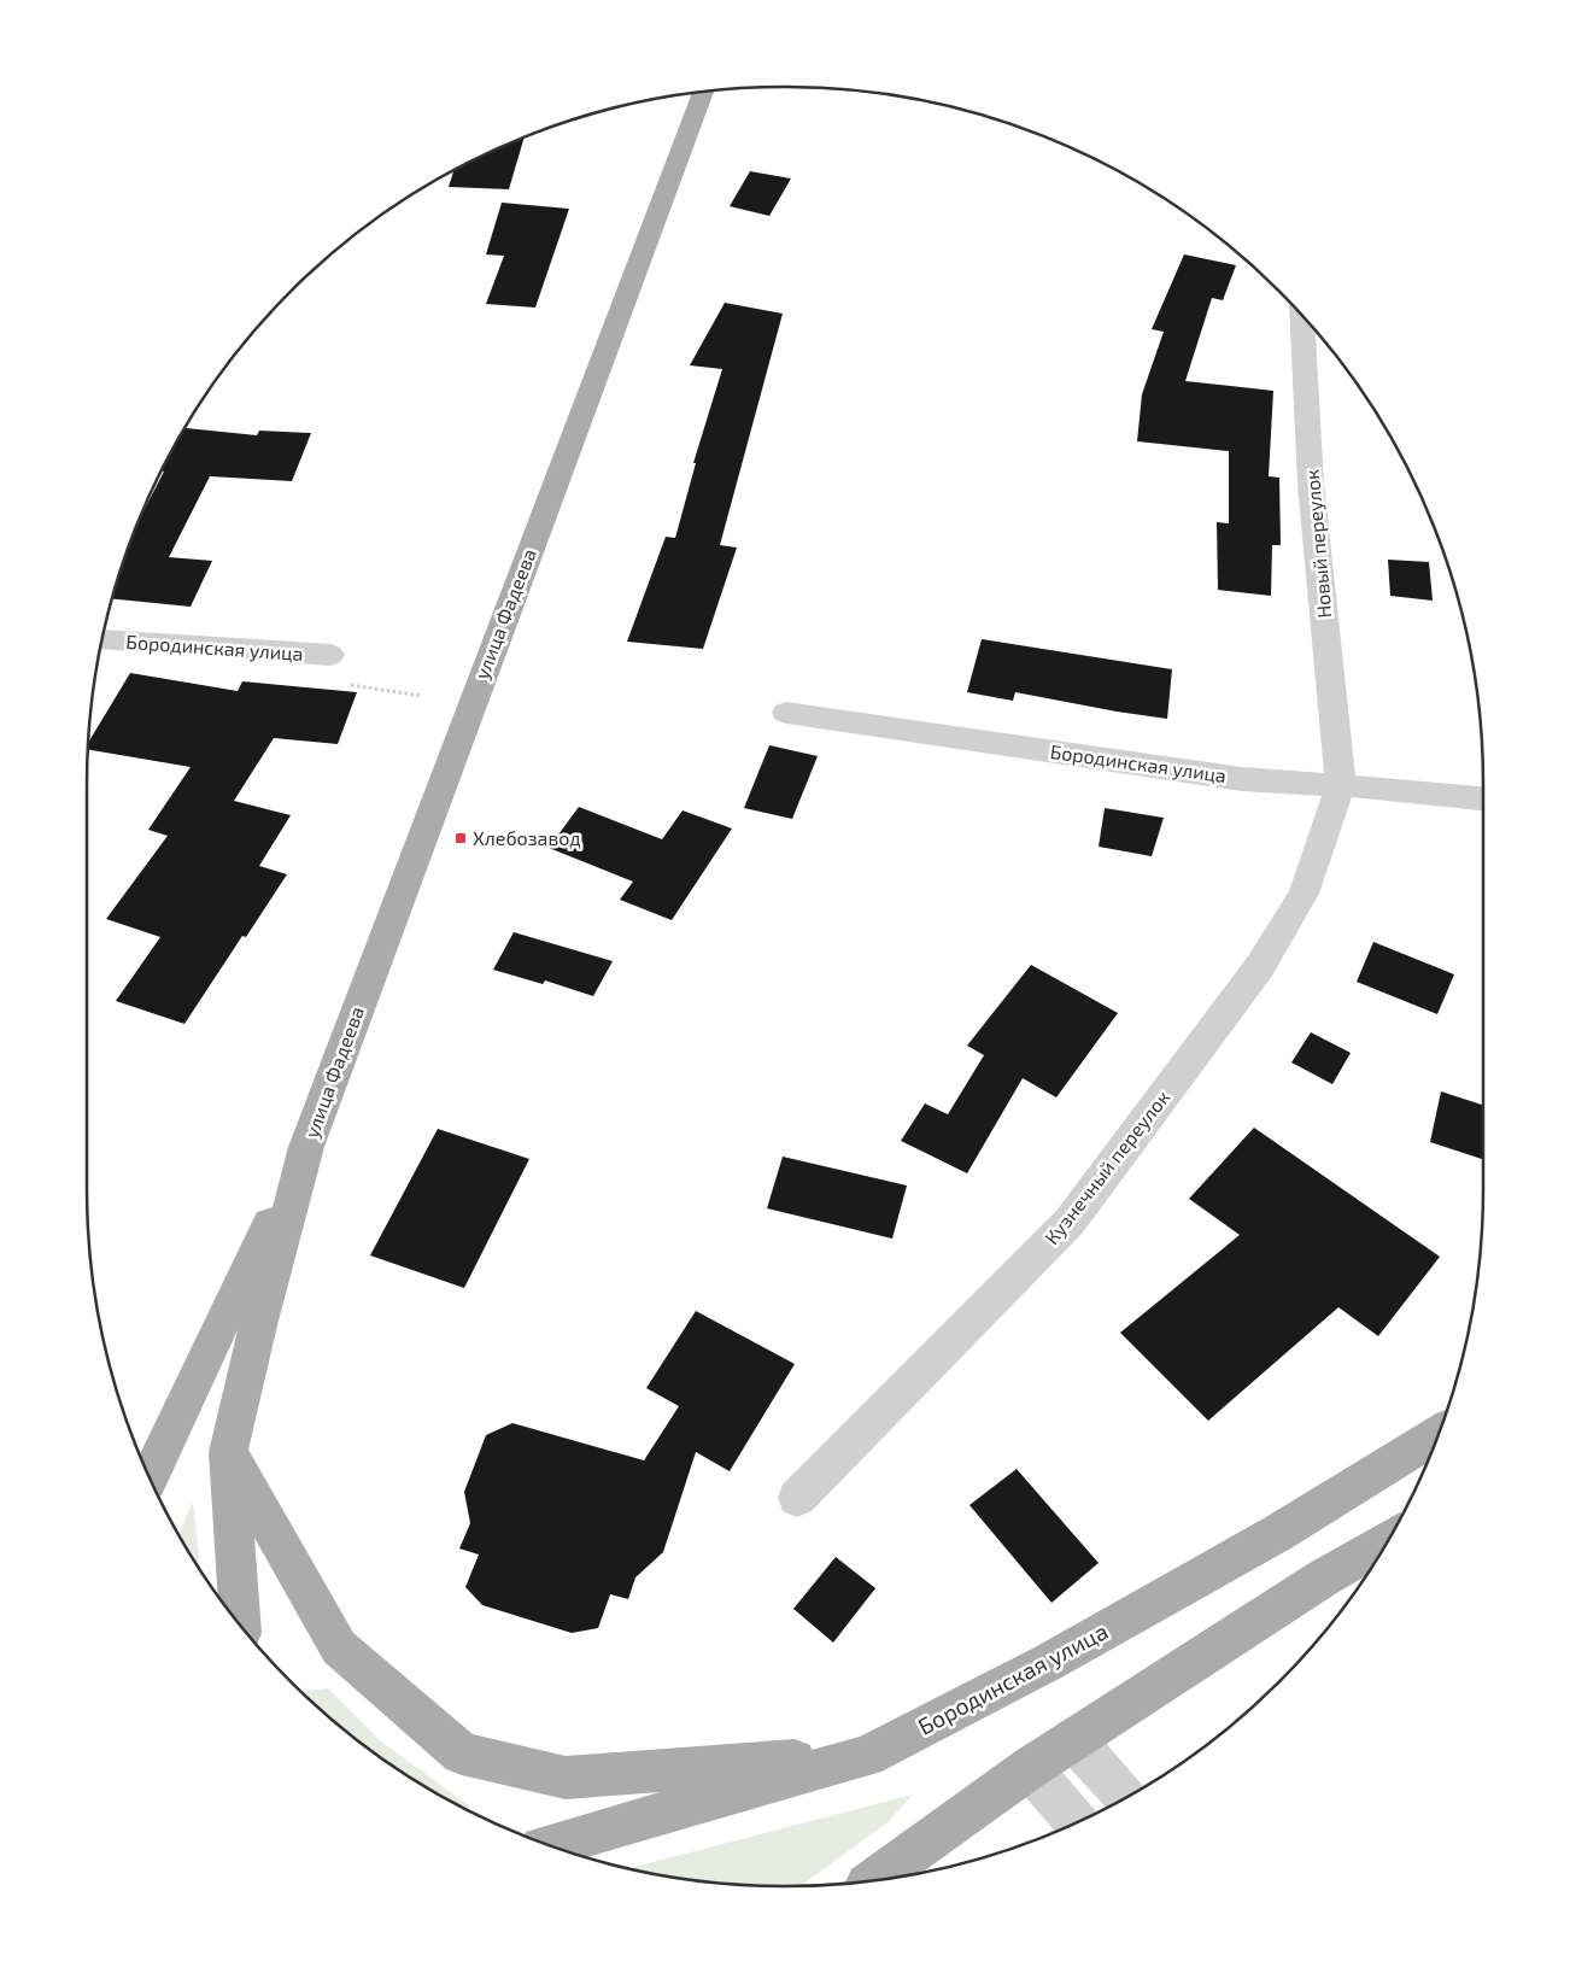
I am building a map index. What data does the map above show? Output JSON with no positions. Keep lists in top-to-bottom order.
{
  "streets": {
    "main road": ["улица Фадеева", "Бородинская улица"],
    "street": ["Новый переулок", "Кузнечный переулок"]
  },
  "crossings": [
    ["Новый переулок", "Бородинская улица"],
    ["Новый переулок", "Кузнечный переулок"],
    ["Бородинская улица", "Кузнечный переулок"]
  ],
  "places": {
    "transit": ["Хлебозавод"]
  }
}
